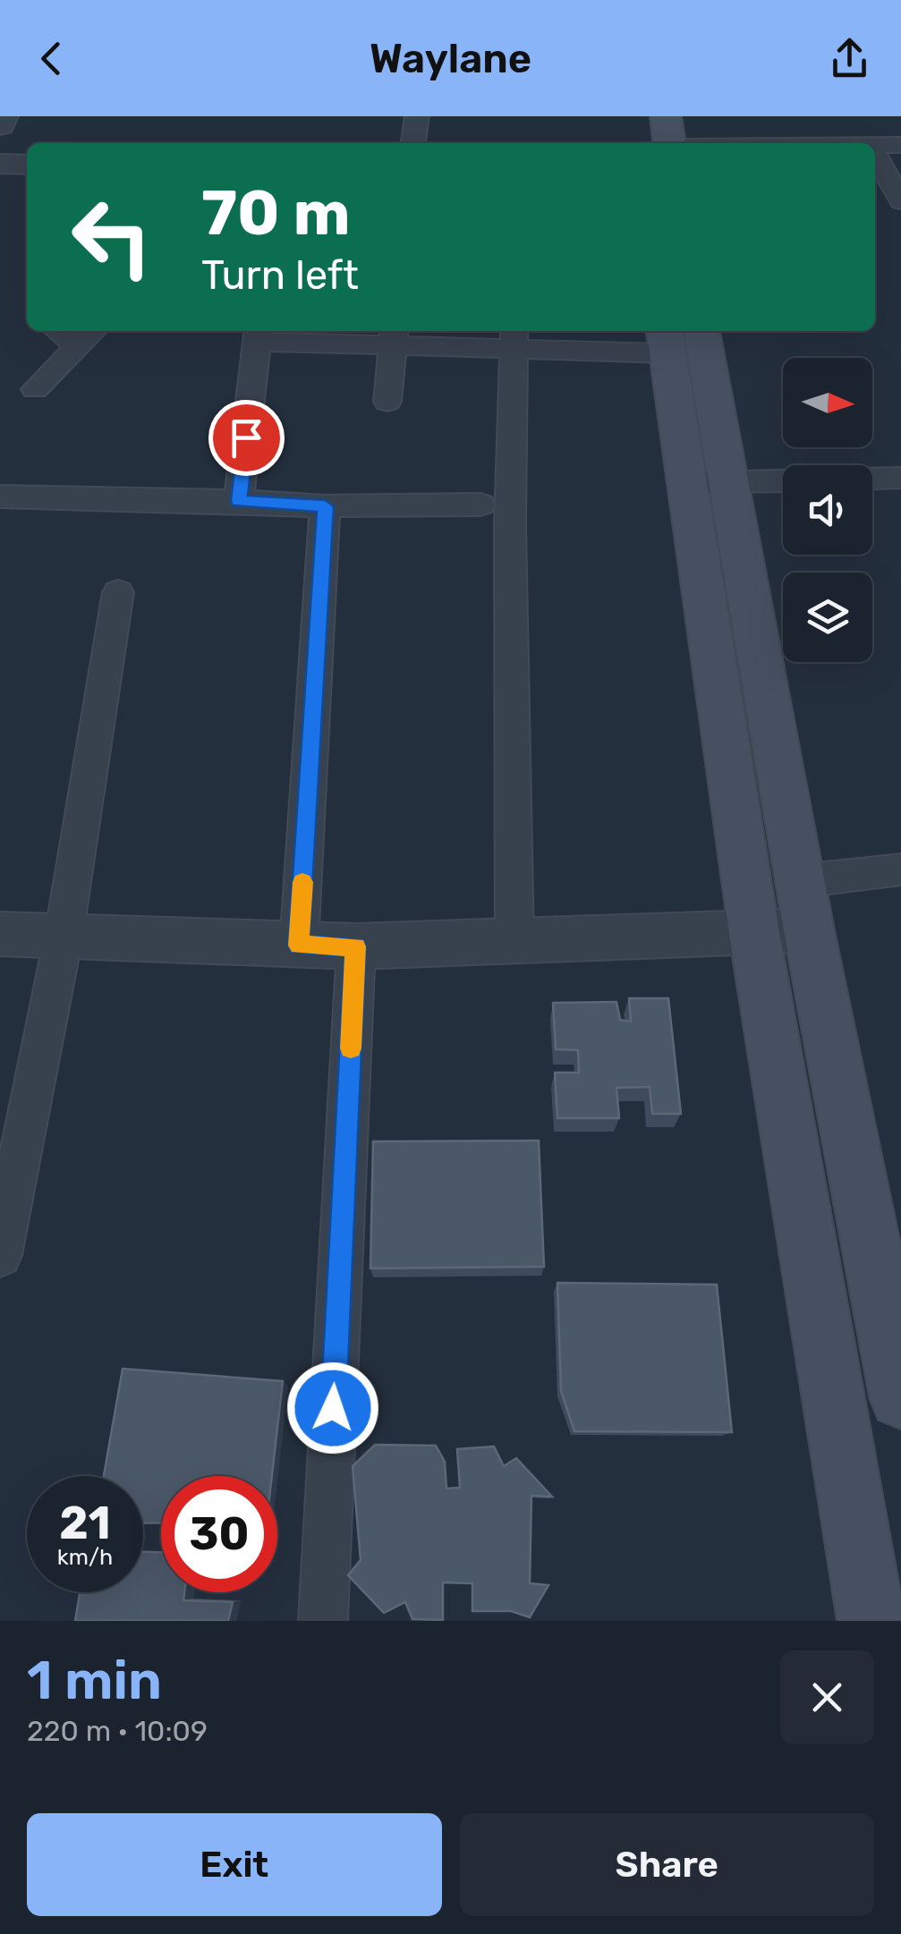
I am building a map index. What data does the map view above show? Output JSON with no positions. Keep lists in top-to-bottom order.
{
  "north": "right",
  "page": {
    "header": "Waylane",
    "turn": ["70 m", "Turn left"],
    "speed": "21 km/h",
    "limit": "30",
    "heading": ["1 min", "220 m · 10:09"],
    "buttons": ["Exit", "Share"]
  }
}
